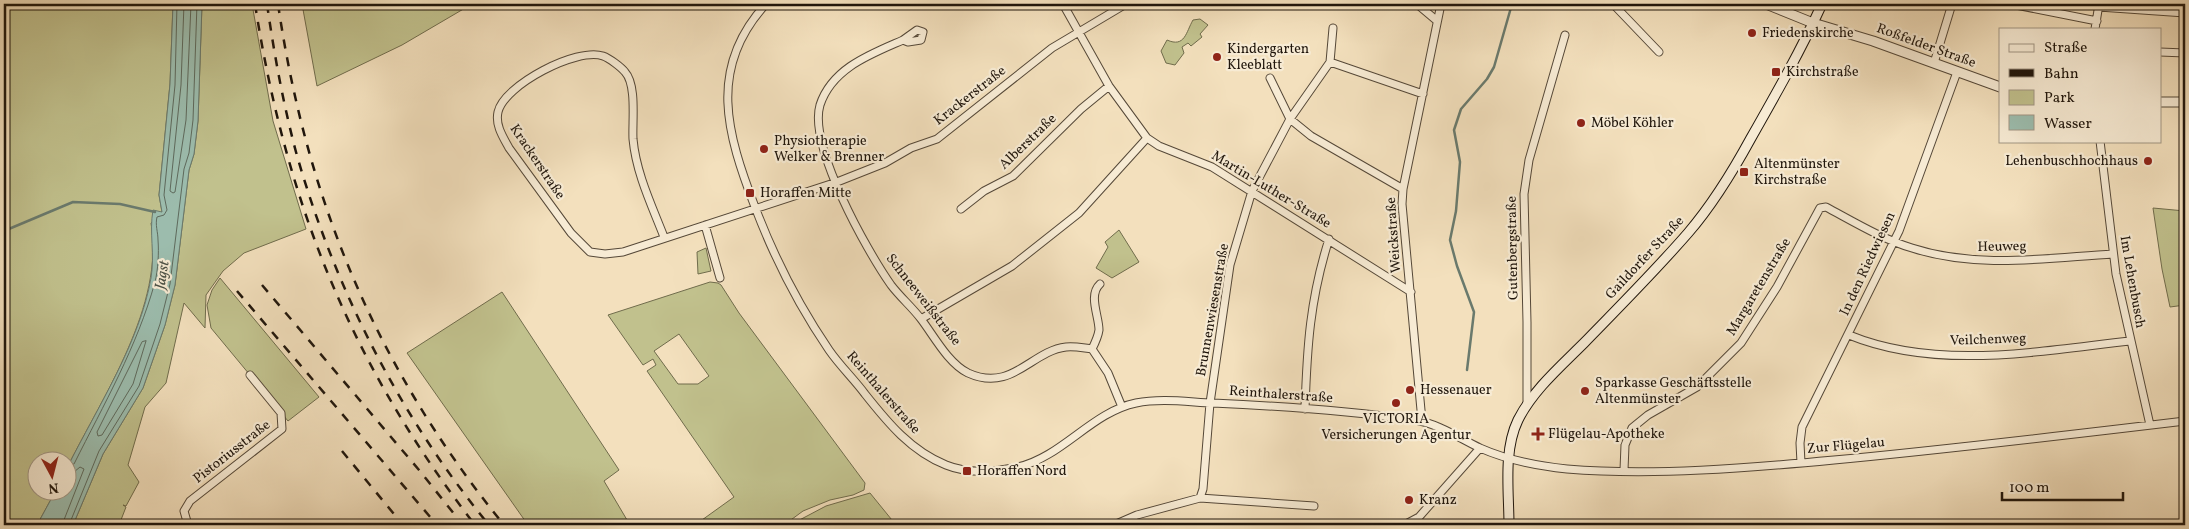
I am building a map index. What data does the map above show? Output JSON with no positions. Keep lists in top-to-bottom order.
{
  "streets": {
    "main road": ["Roßfelder Straße", "Gaildorfer Straße"],
    "street": [
      "Krackerstraße",
      "Alberstraße",
      "Martin-Luther-Straße",
      "Weickstraße",
      "Heuweg",
      "Gutenbergstraße",
      "In den Riedwiesen",
      "Im Lehenbusch",
      "Margaretenstraße",
      "Schneeweißstraße",
      "Brunnenwiesenstraße",
      "Veilchenweg",
      "Reinthalerstraße",
      "Zur Flügelau",
      "Pistoriusstraße"
    ]
  },
  "crossings": [
    ["Roßfelder Straße", "Gaildorfer Straße"],
    ["Roßfelder Straße", "In den Riedwiesen"],
    ["Krackerstraße", "Martin-Luther-Straße"],
    ["Krackerstraße", "Schneeweißstraße"],
    ["Krackerstraße", "Reinthalerstraße"],
    ["Alberstraße", "Martin-Luther-Straße"],
    ["Martin-Luther-Straße", "Weickstraße"],
    ["Martin-Luther-Straße", "Brunnenwiesenstraße"],
    ["Weickstraße", "Reinthalerstraße"],
    ["Heuweg", "In den Riedwiesen"],
    ["Heuweg", "Im Lehenbusch"],
    ["Heuweg", "Margaretenstraße"],
    ["Gutenbergstraße", "Gaildorfer Straße"],
    ["Gaildorfer Straße", "Reinthalerstraße"],
    ["Gaildorfer Straße", "Zur Flügelau"],
    ["In den Riedwiesen", "Margaretenstraße"],
    ["In den Riedwiesen", "Veilchenweg"],
    ["In den Riedwiesen", "Zur Flügelau"],
    ["Im Lehenbusch", "Veilchenweg"],
    ["Im Lehenbusch", "Zur Flügelau"],
    ["Margaretenstraße", "Zur Flügelau"],
    ["Brunnenwiesenstraße", "Reinthalerstraße"],
    ["Reinthalerstraße", "Zur Flügelau"]
  ],
  "water": ["Jagst"],
  "places": {
    "other": [
      "Friedenskirche",
      "Kindergarten Kleeblatt",
      "Möbel Köhler",
      "Physiotherapie Welker & Brenner",
      "Lehenbuschhochhaus",
      "Hessenauer",
      "Sparkasse Geschäftsstelle Altenmünster",
      "VICTORIA Versicherungen Agentur",
      "Kranz"
    ],
    "transit": [
      "Kirchstraße",
      "Altenmünster Kirchstraße",
      "Horaffen Mitte",
      "Horaffen Nord"
    ],
    "health": ["Flügelau-Apotheke"]
  },
  "legend": [
    "Straße",
    "Bahn",
    "Park",
    "Wasser"
  ],
  "scale_bar": "100 m",
  "north": "bottom"
}
